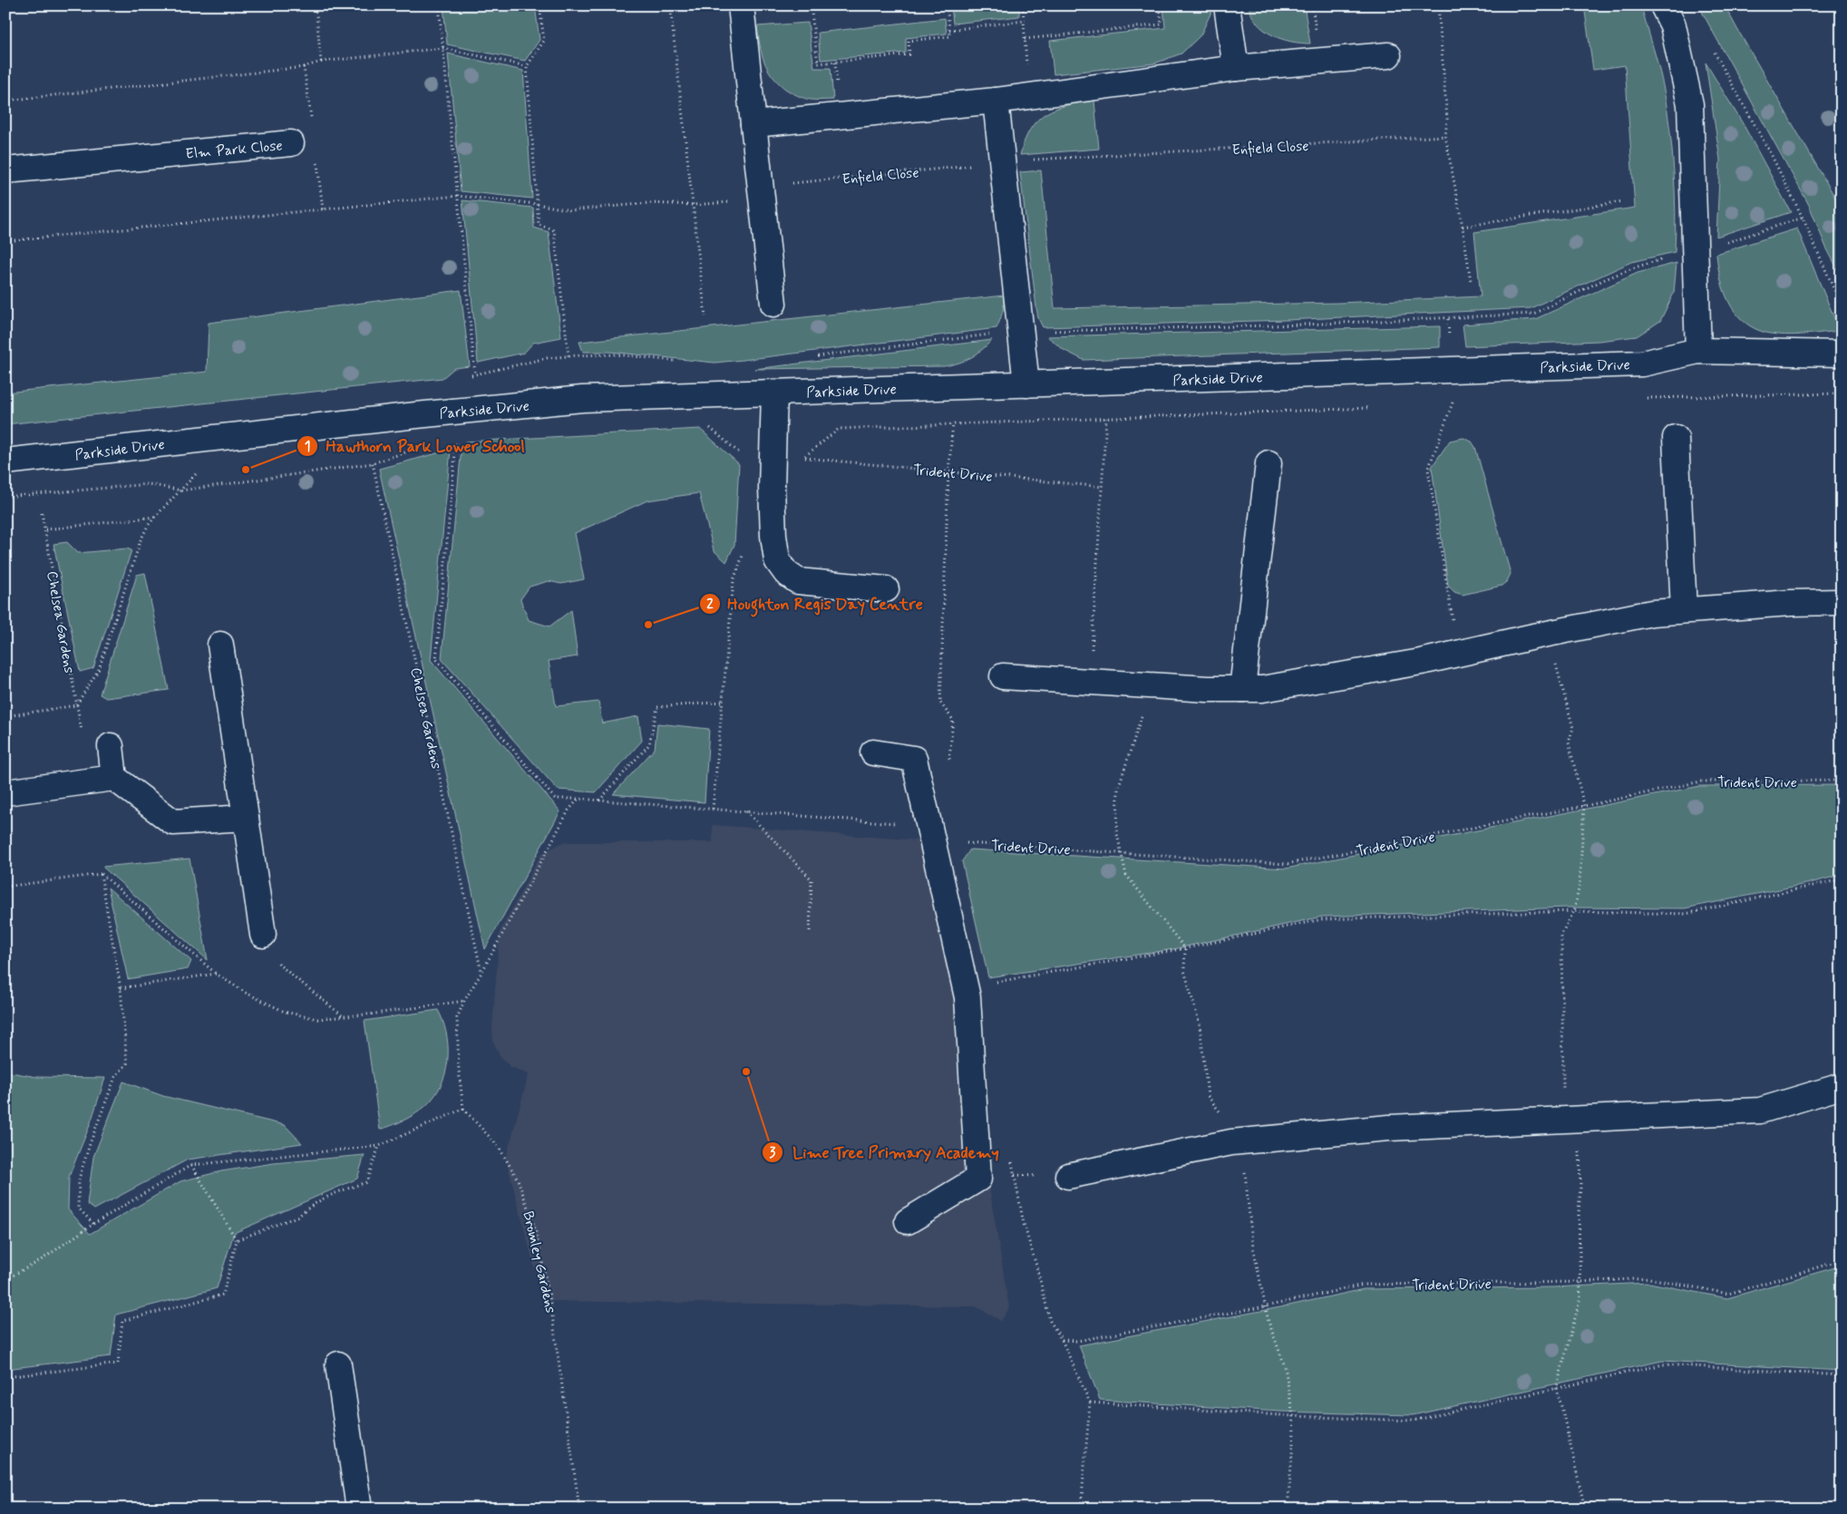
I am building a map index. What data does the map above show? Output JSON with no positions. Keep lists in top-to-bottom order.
{
  "streets": {
    "street": ["Elm Park Close", "Parkside Drive"],
    "path": [
      "Enfield Close",
      "Trident Drive",
      "Chelsea Gardens",
      "Bromley Gardens"
    ]
  },
  "places": ["Hawthorn Park Lower School", "Houghton Regis Day Centre", "Lime Tree Primary Academy"]
}
